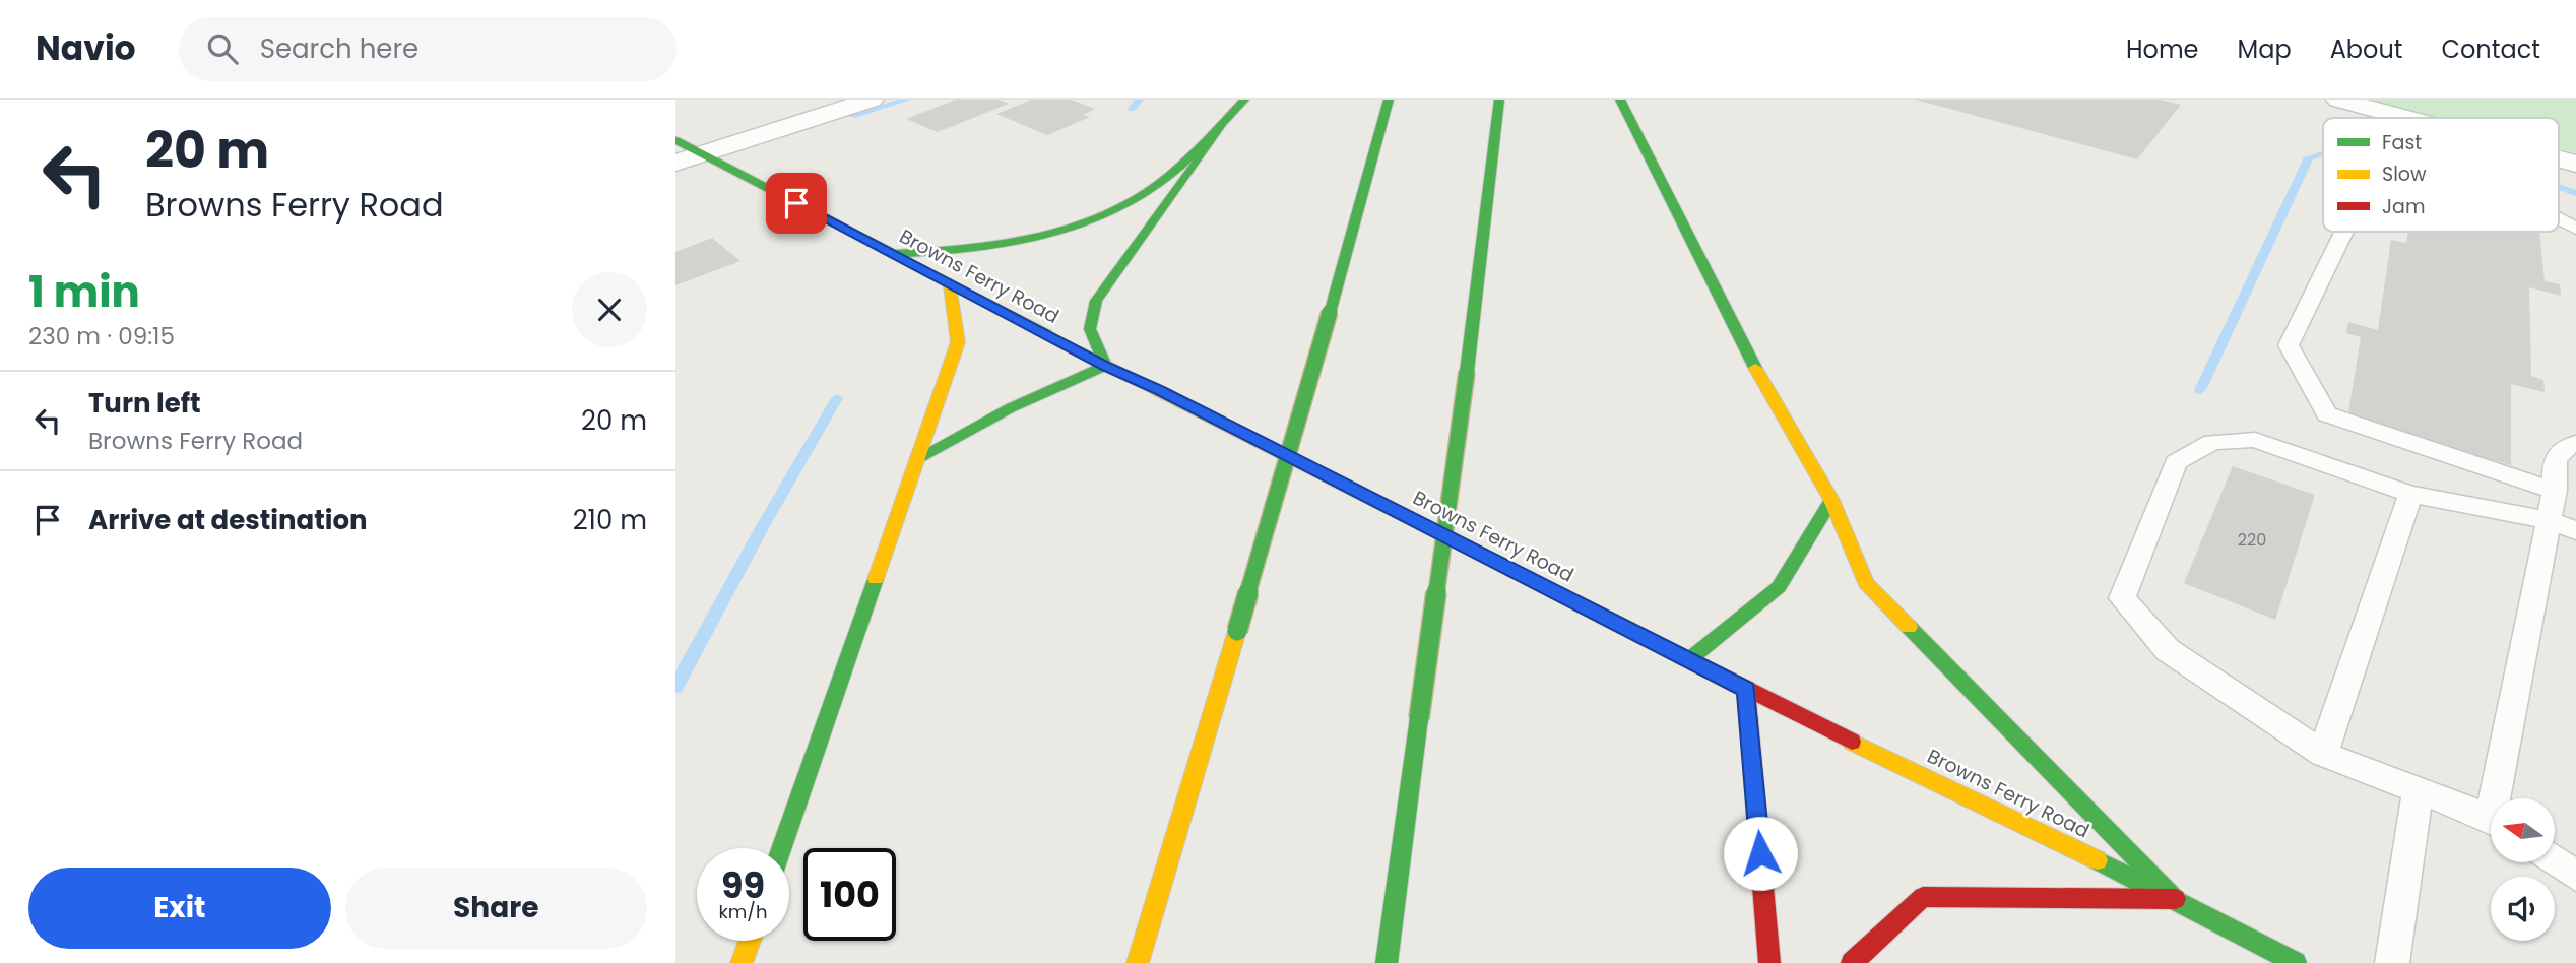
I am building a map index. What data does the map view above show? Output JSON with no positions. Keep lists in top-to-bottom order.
{
  "streets": {
    "main road": ["Browns Ferry Road"]
  },
  "house_numbers": ["220"],
  "legend": ["Fast", "Slow", "Jam"],
  "north": "left",
  "page": {
    "header": "Navio",
    "search": "Search here",
    "nav": [
      "Home",
      "Map",
      "About",
      "Contact"
    ],
    "turn": ["20 m", "Browns Ferry Road"],
    "heading": ["1 min", "230 m · 09:15"],
    "list": [
      {
        "name": "Turn left",
        "note": "Browns Ferry Road",
        "value": "20 m"
      },
      {
        "name": "Arrive at destination",
        "value": "210 m"
      }
    ],
    "speed": "99 km/h",
    "limit": "100",
    "buttons": ["Exit", "Share"]
  }
}
